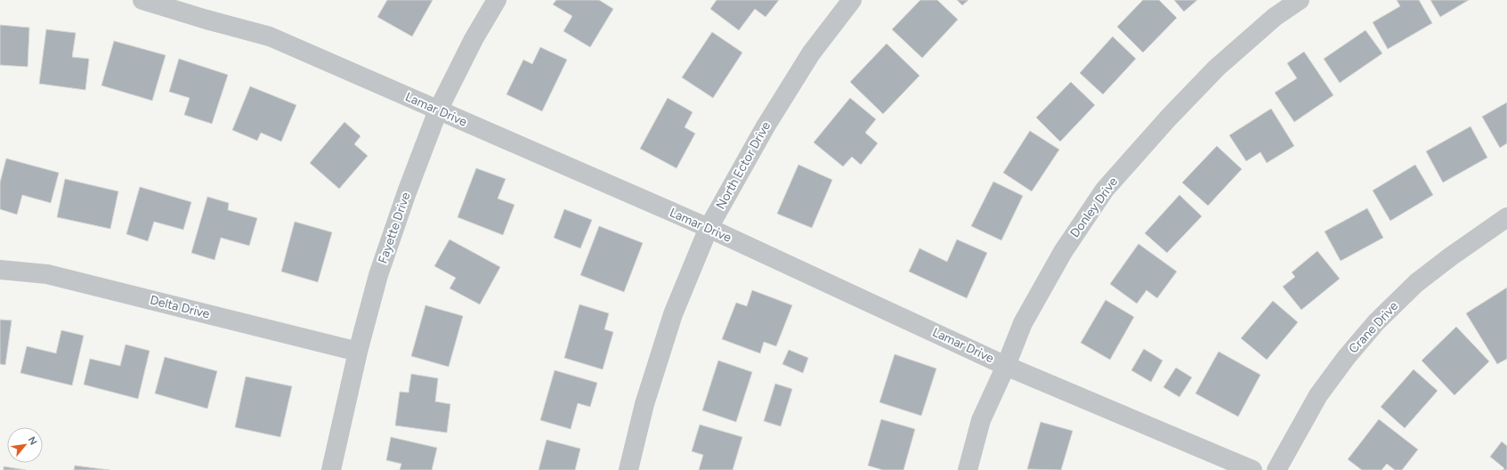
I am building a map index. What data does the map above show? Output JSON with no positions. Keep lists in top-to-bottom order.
{
  "streets": {
    "street": [
      "Lamar Drive",
      "North Ector Drive",
      "Donley Drive",
      "Fayette Drive",
      "Delta Drive",
      "Crane Drive"
    ]
  },
  "crossings": [
    ["Lamar Drive", "North Ector Drive"],
    ["Lamar Drive", "Donley Drive"],
    ["Lamar Drive", "Fayette Drive"],
    ["Fayette Drive", "Delta Drive"]
  ],
  "north": "top right"
}
